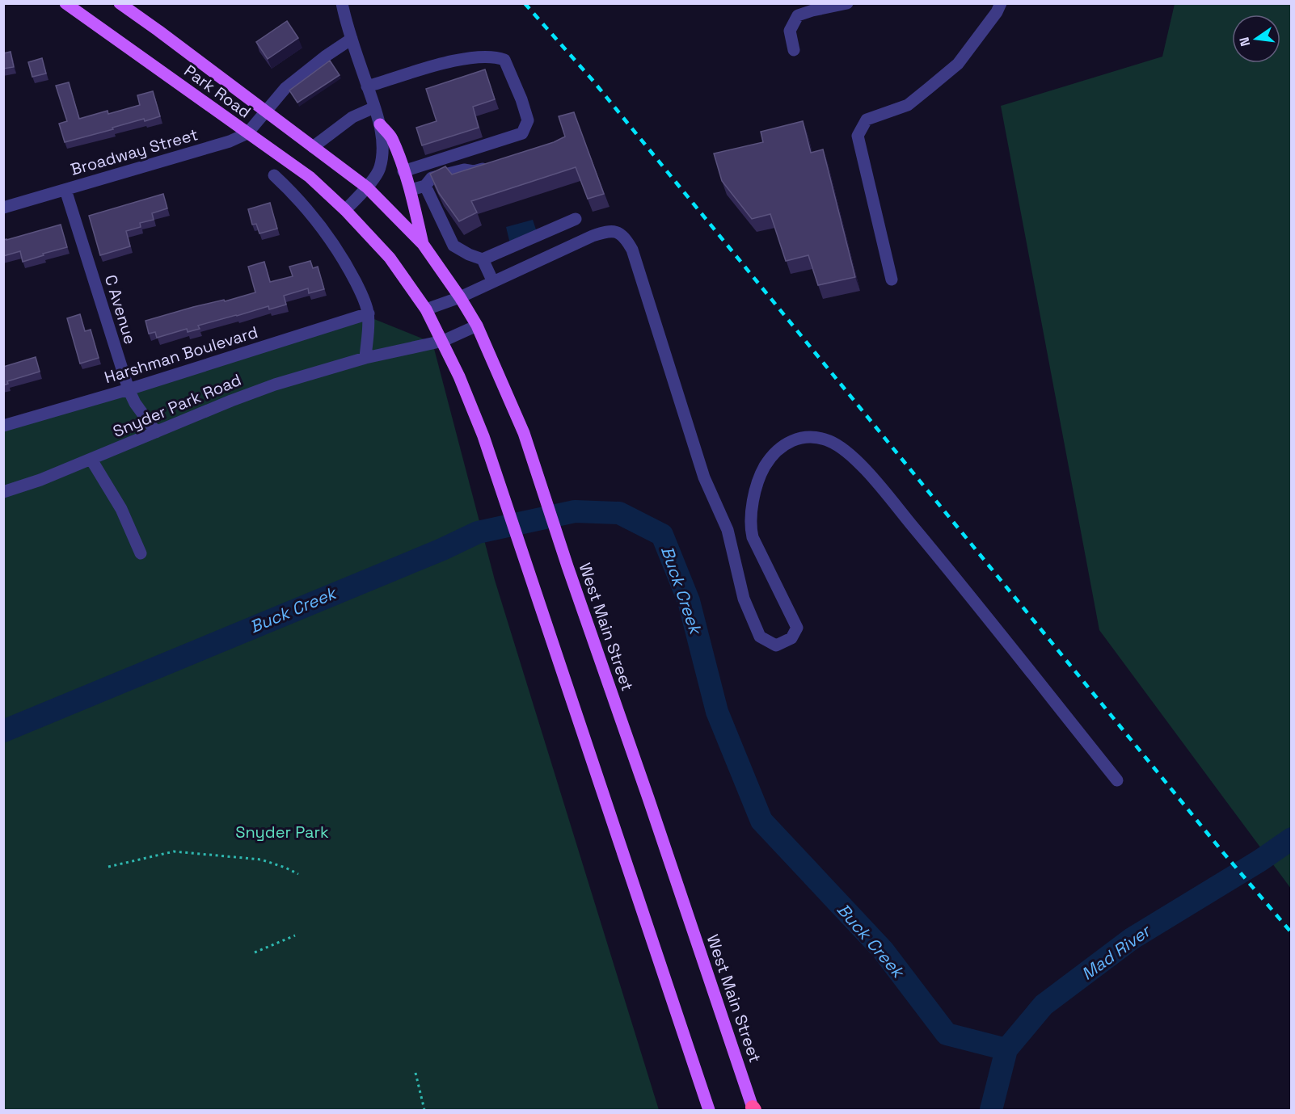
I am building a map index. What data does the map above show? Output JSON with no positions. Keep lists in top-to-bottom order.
{
  "streets": {
    "main road": ["Park Road", "West Main Street"],
    "street": [
      "Broadway Street",
      "C Avenue",
      "Harshman Boulevard",
      "Snyder Park Road"
    ]
  },
  "crossings": [
    ["Park Road", "Broadway Street"],
    ["Park Road", "West Main Street"],
    ["Broadway Street", "C Avenue"],
    ["C Avenue", "Harshman Boulevard"],
    ["C Avenue", "Snyder Park Road"]
  ],
  "water": ["Buck Creek", "Mad River"],
  "parks": ["Snyder Park"],
  "north": "left"
}
